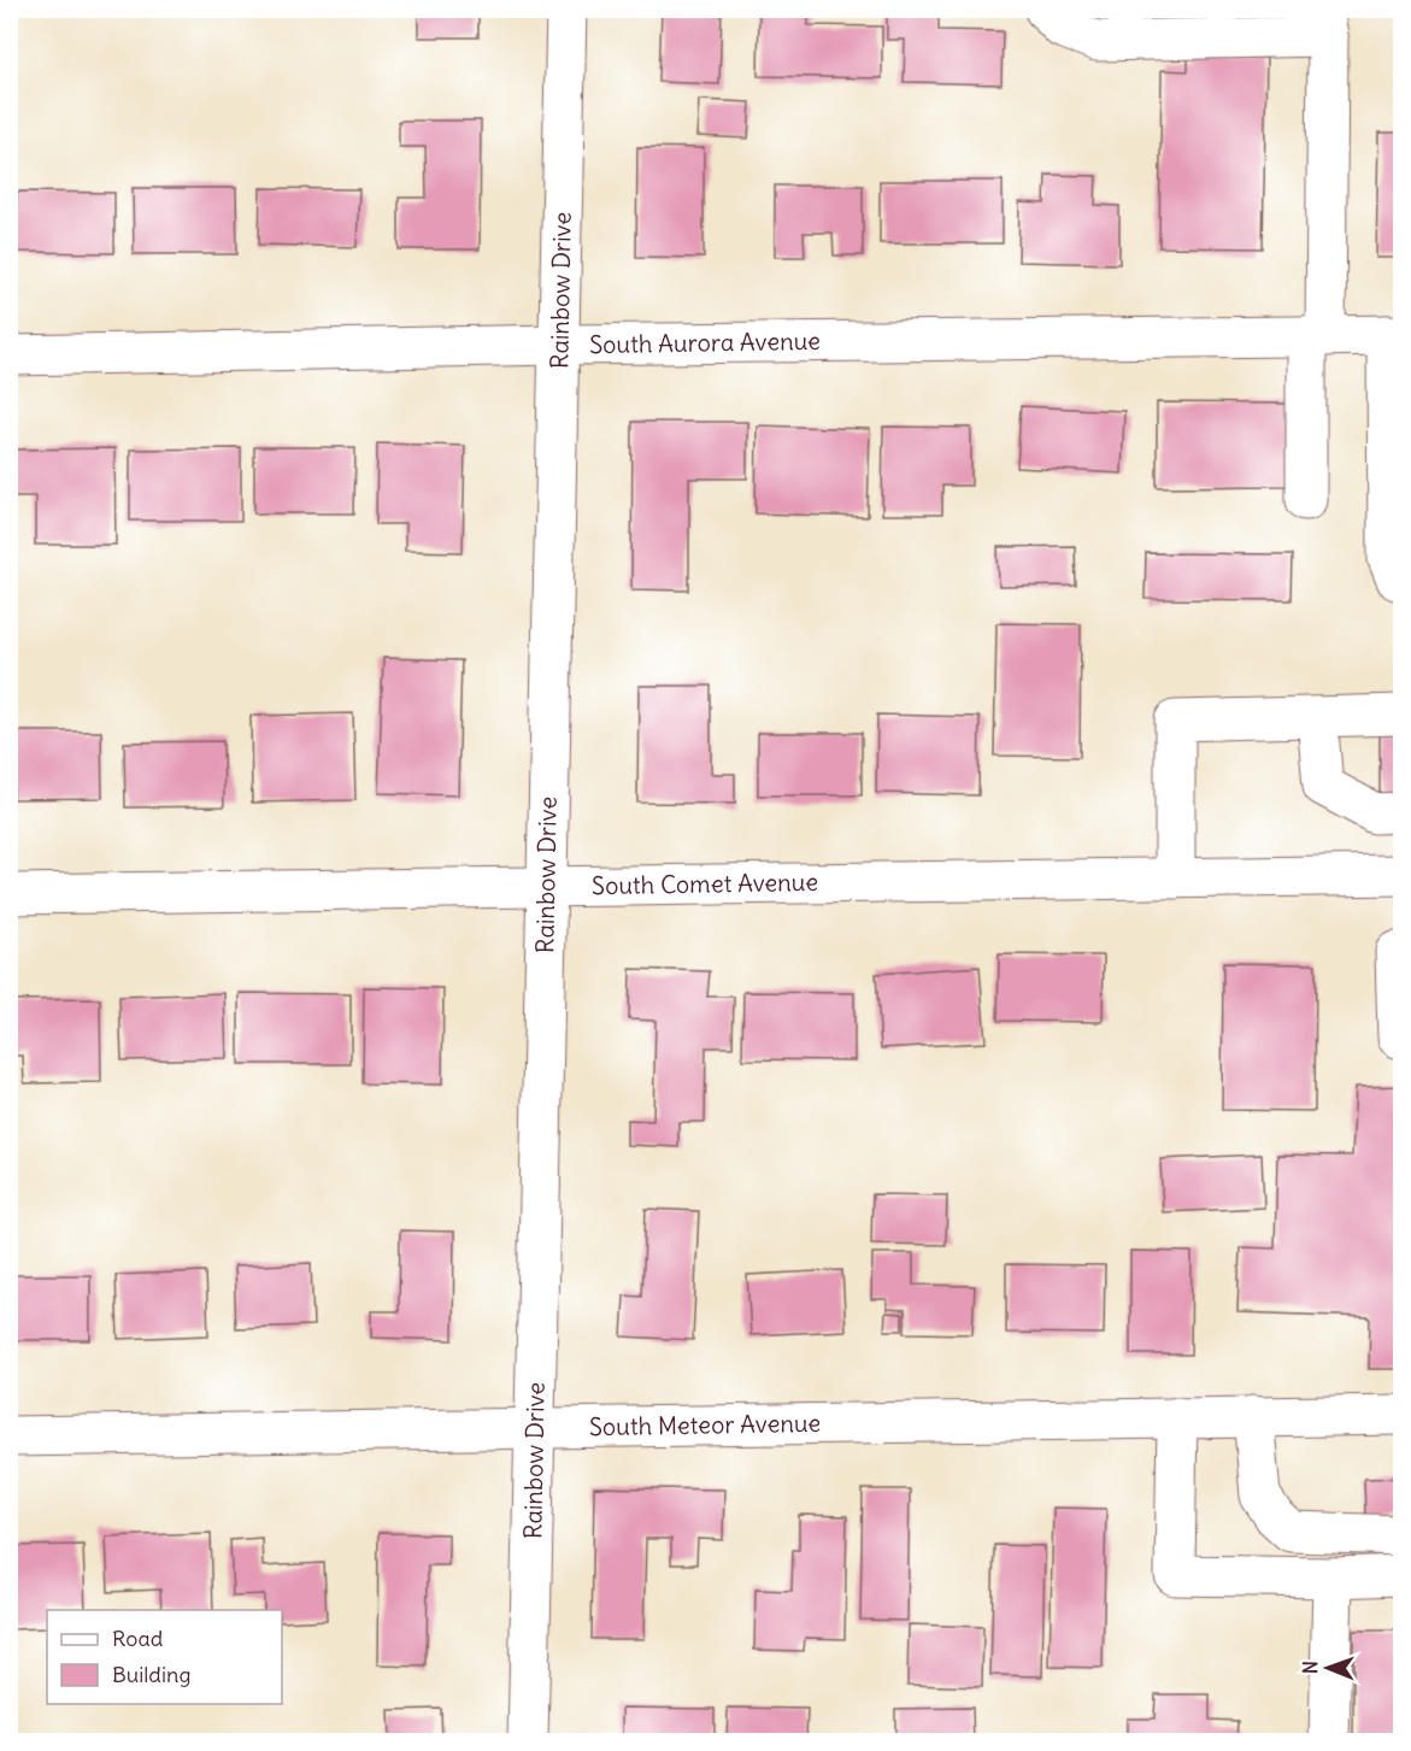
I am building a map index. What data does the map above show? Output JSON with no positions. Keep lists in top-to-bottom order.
{
  "streets": {
    "street": [
      "Rainbow Drive",
      "South Aurora Avenue",
      "South Comet Avenue",
      "South Meteor Avenue"
    ]
  },
  "crossings": [
    ["Rainbow Drive", "South Aurora Avenue"],
    ["Rainbow Drive", "South Comet Avenue"],
    ["Rainbow Drive", "South Meteor Avenue"]
  ],
  "legend": ["Road", "Building"],
  "north": "left"
}
